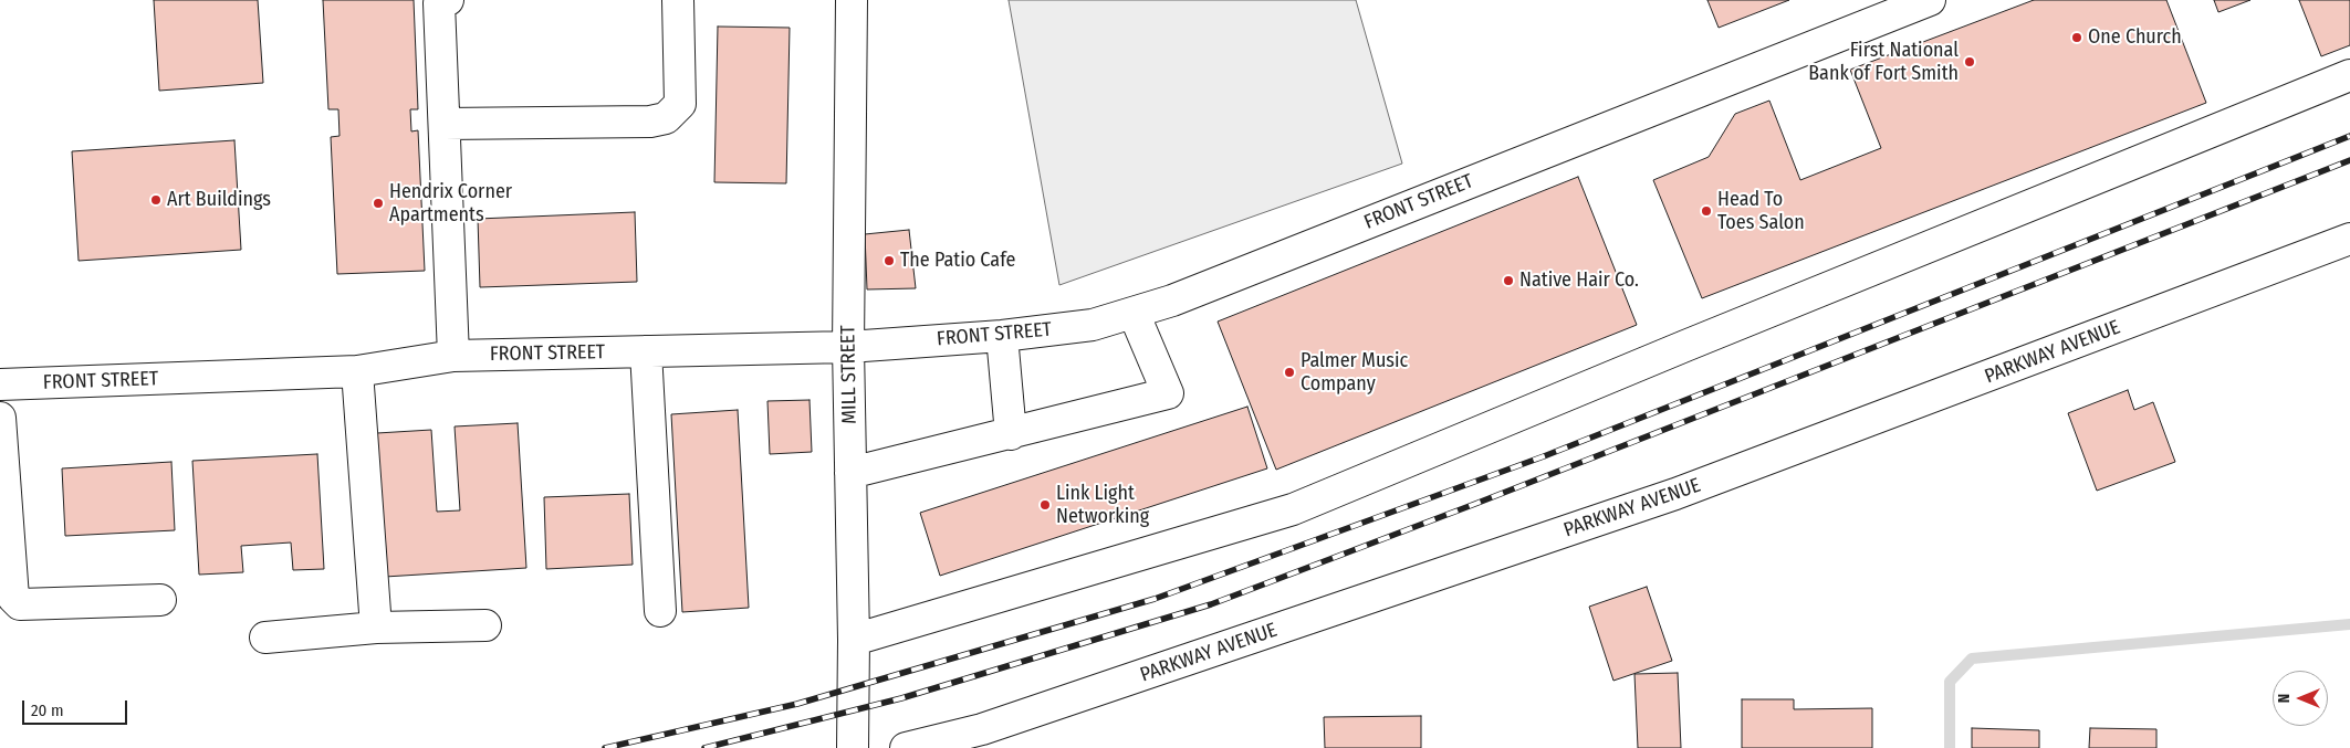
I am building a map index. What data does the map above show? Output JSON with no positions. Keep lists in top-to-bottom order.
{
  "streets": {
    "street": ["FRONT STREET", "PARKWAY AVENUE", "MILL STREET"]
  },
  "crossings": [
    ["FRONT STREET", "MILL STREET"]
  ],
  "places": [
    "One Church",
    "First National Bank of Fort Smith",
    "Art Buildings",
    "Hendrix Corner Apartments",
    "Head To Toes Salon",
    "The Patio Cafe",
    "Native Hair Co.",
    "Palmer Music Company",
    "Link Light Networking"
  ],
  "scale_bar": "20 m",
  "north": "left"
}
